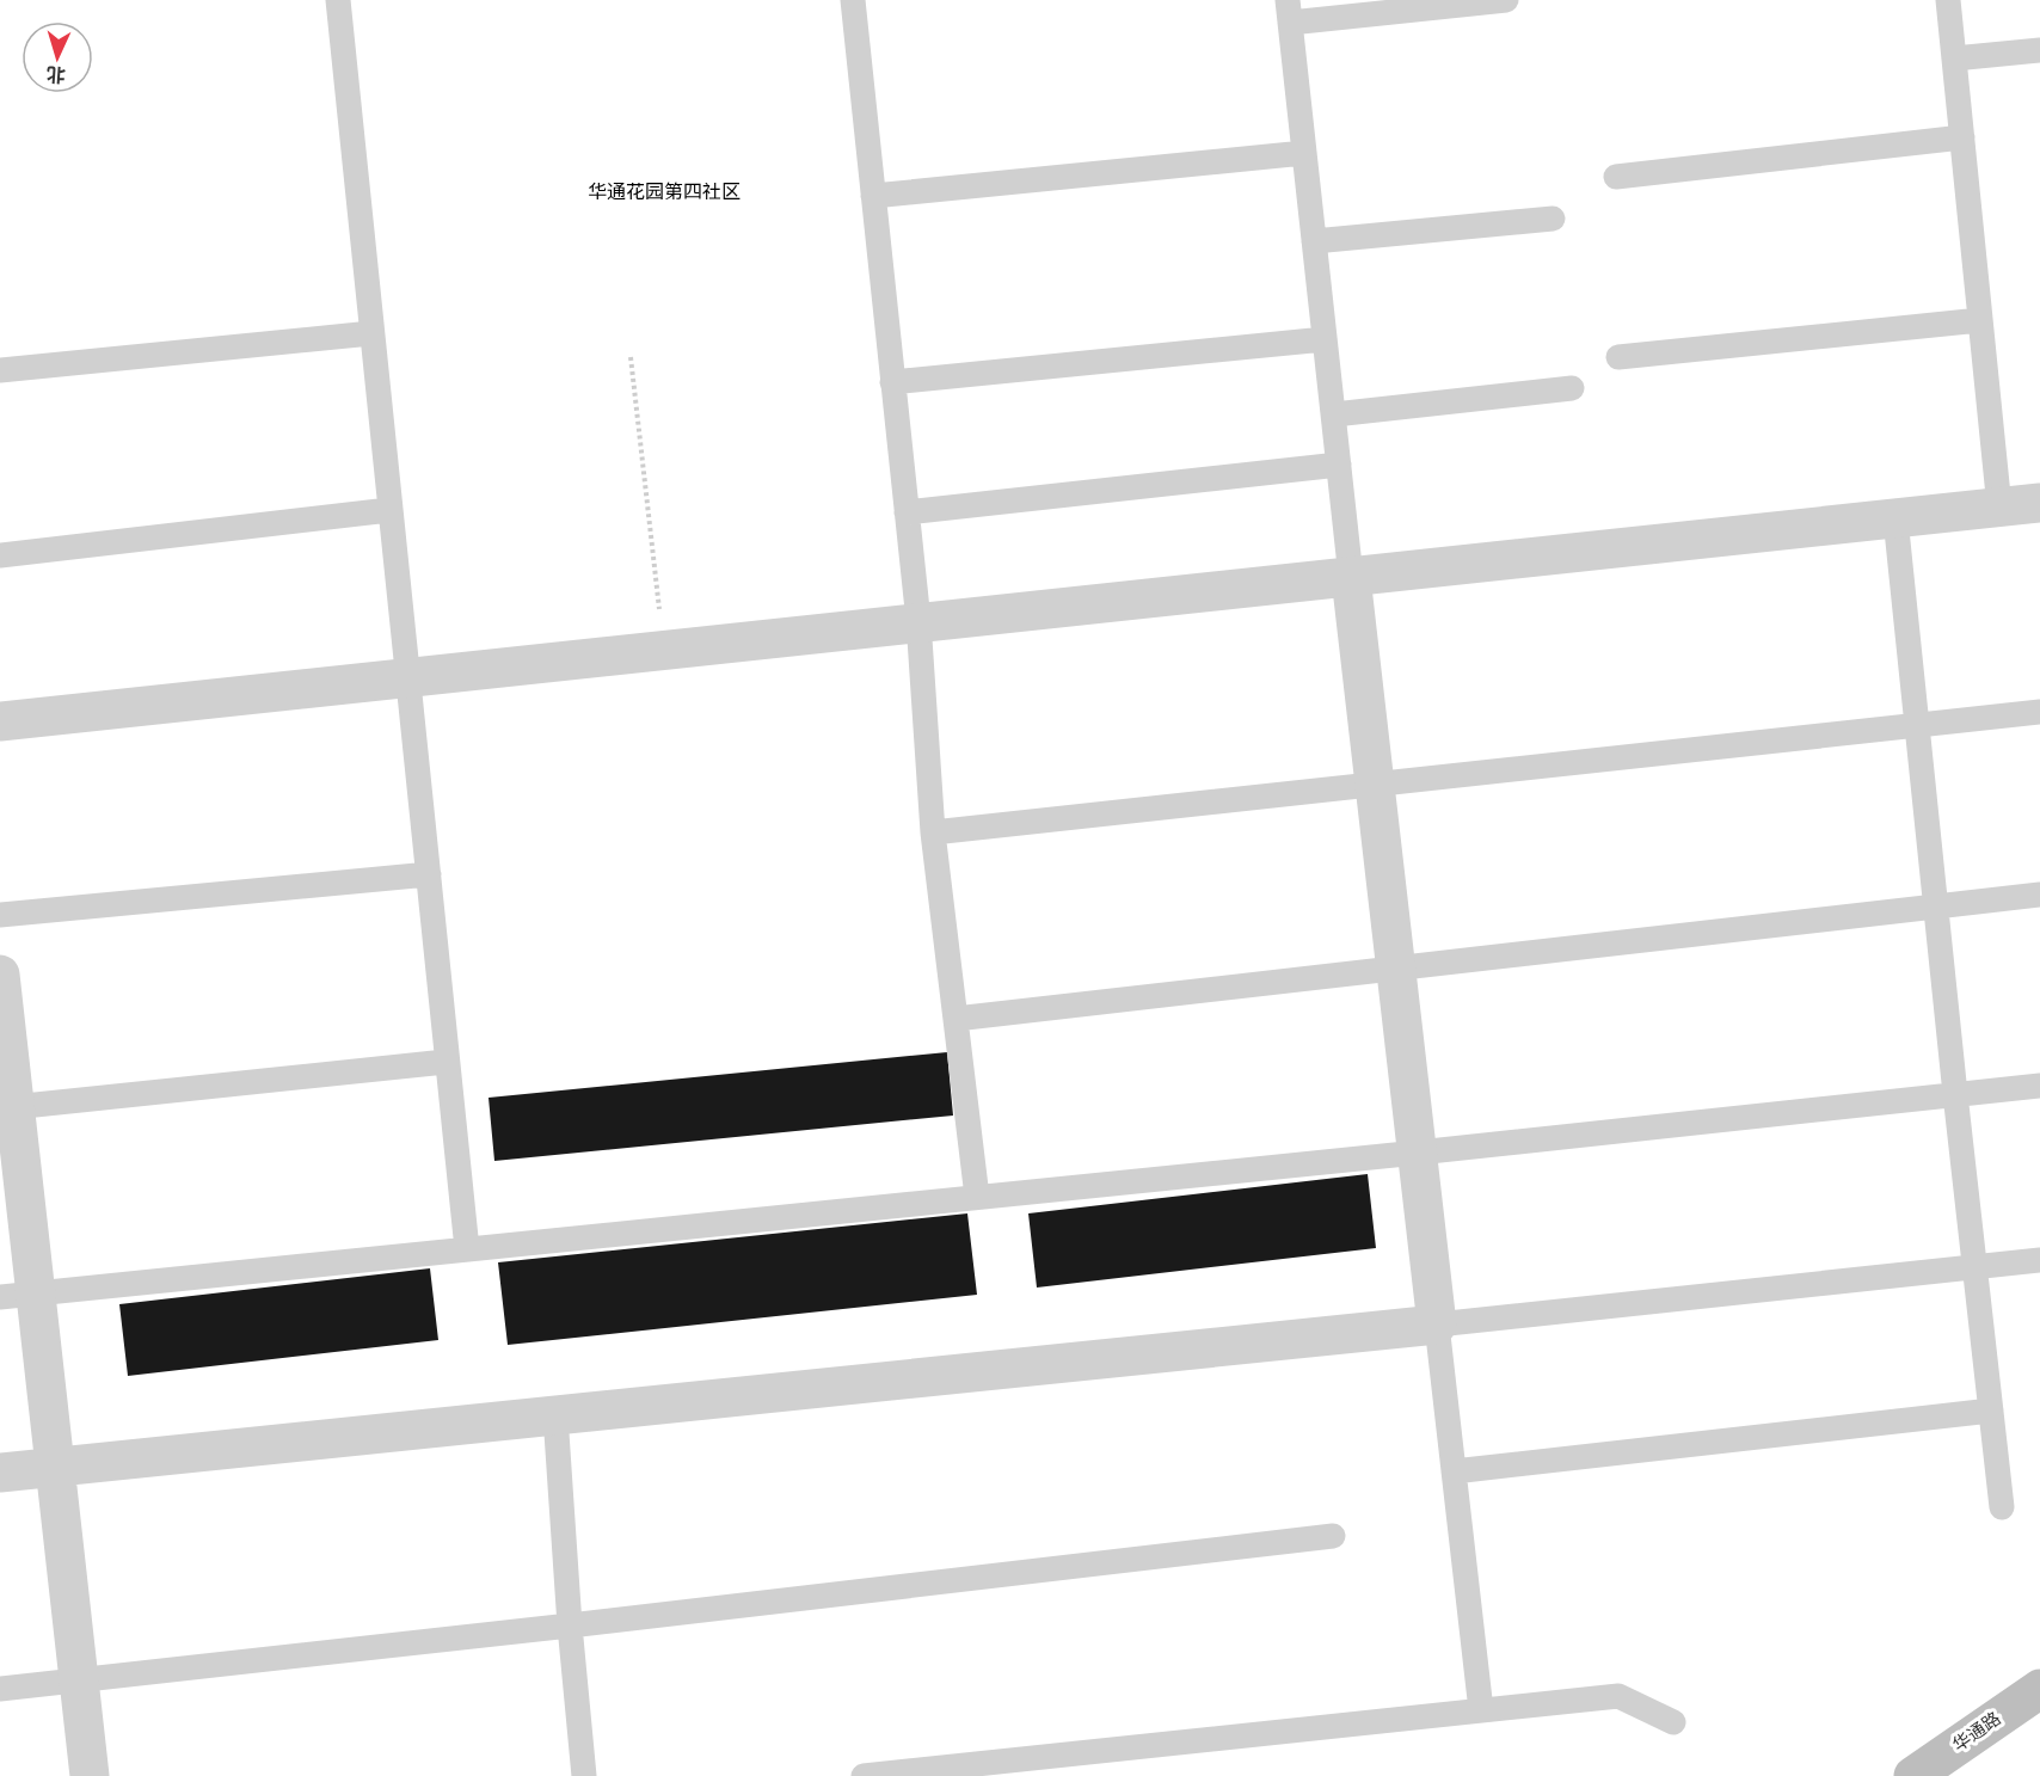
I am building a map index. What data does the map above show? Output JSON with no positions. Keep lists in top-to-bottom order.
{
  "streets": {
    "street": ["华通路"]
  },
  "districts": ["华通花园第四社区"],
  "north": "bottom"
}
